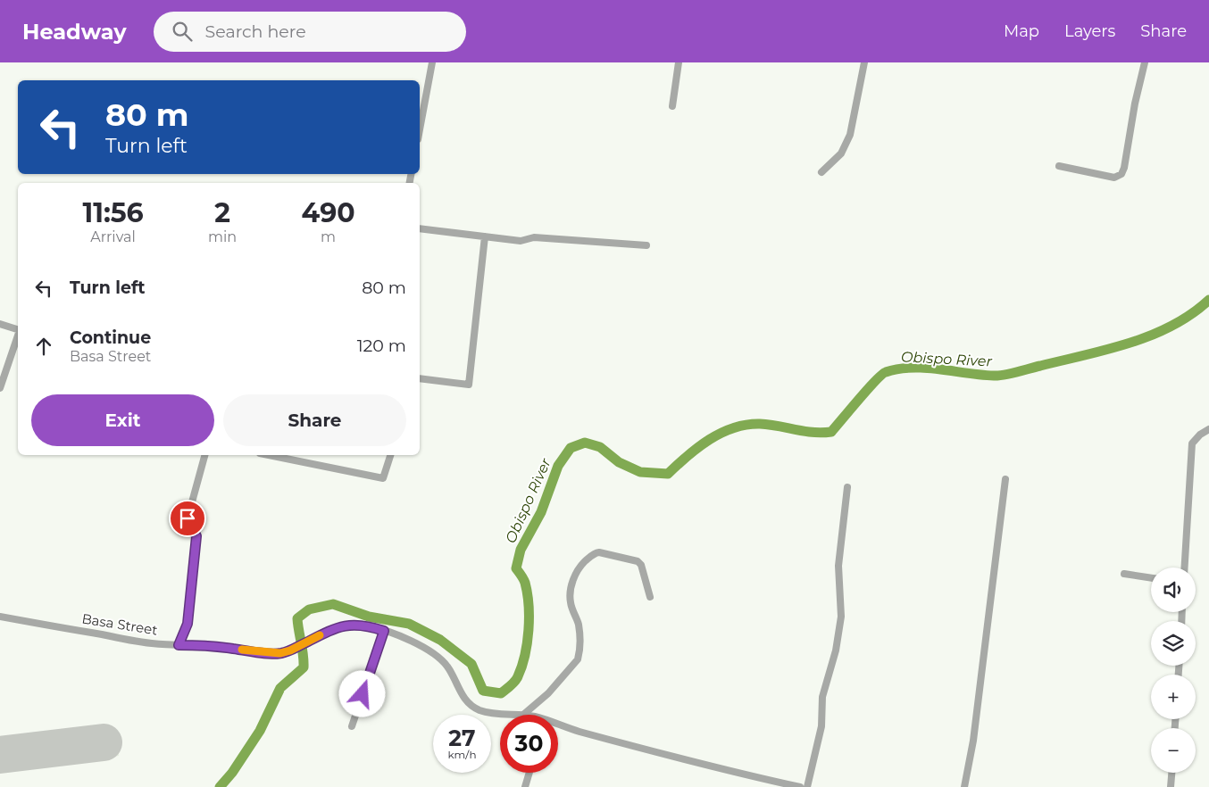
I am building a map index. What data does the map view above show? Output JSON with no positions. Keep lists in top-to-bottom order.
{
  "streets": {
    "street": ["Basa Street"]
  },
  "water": ["Obispo River"],
  "page": {
    "header": "Headway",
    "search": "Search here",
    "nav": ["Map", "Layers", "Share"],
    "turn": ["80 m", "Turn left"],
    "eta": [
      "11:56",
      "Arrival",
      "2",
      "min",
      "490",
      "m"
    ],
    "list": [
      {
        "name": "Turn left",
        "value": "80 m"
      },
      {
        "name": "Continue",
        "note": "Basa Street",
        "value": "120 m"
      }
    ],
    "buttons": ["Exit", "Share"],
    "map_buttons": ["+", "−"],
    "speed": "27 km/h",
    "limit": "30"
  }
}
